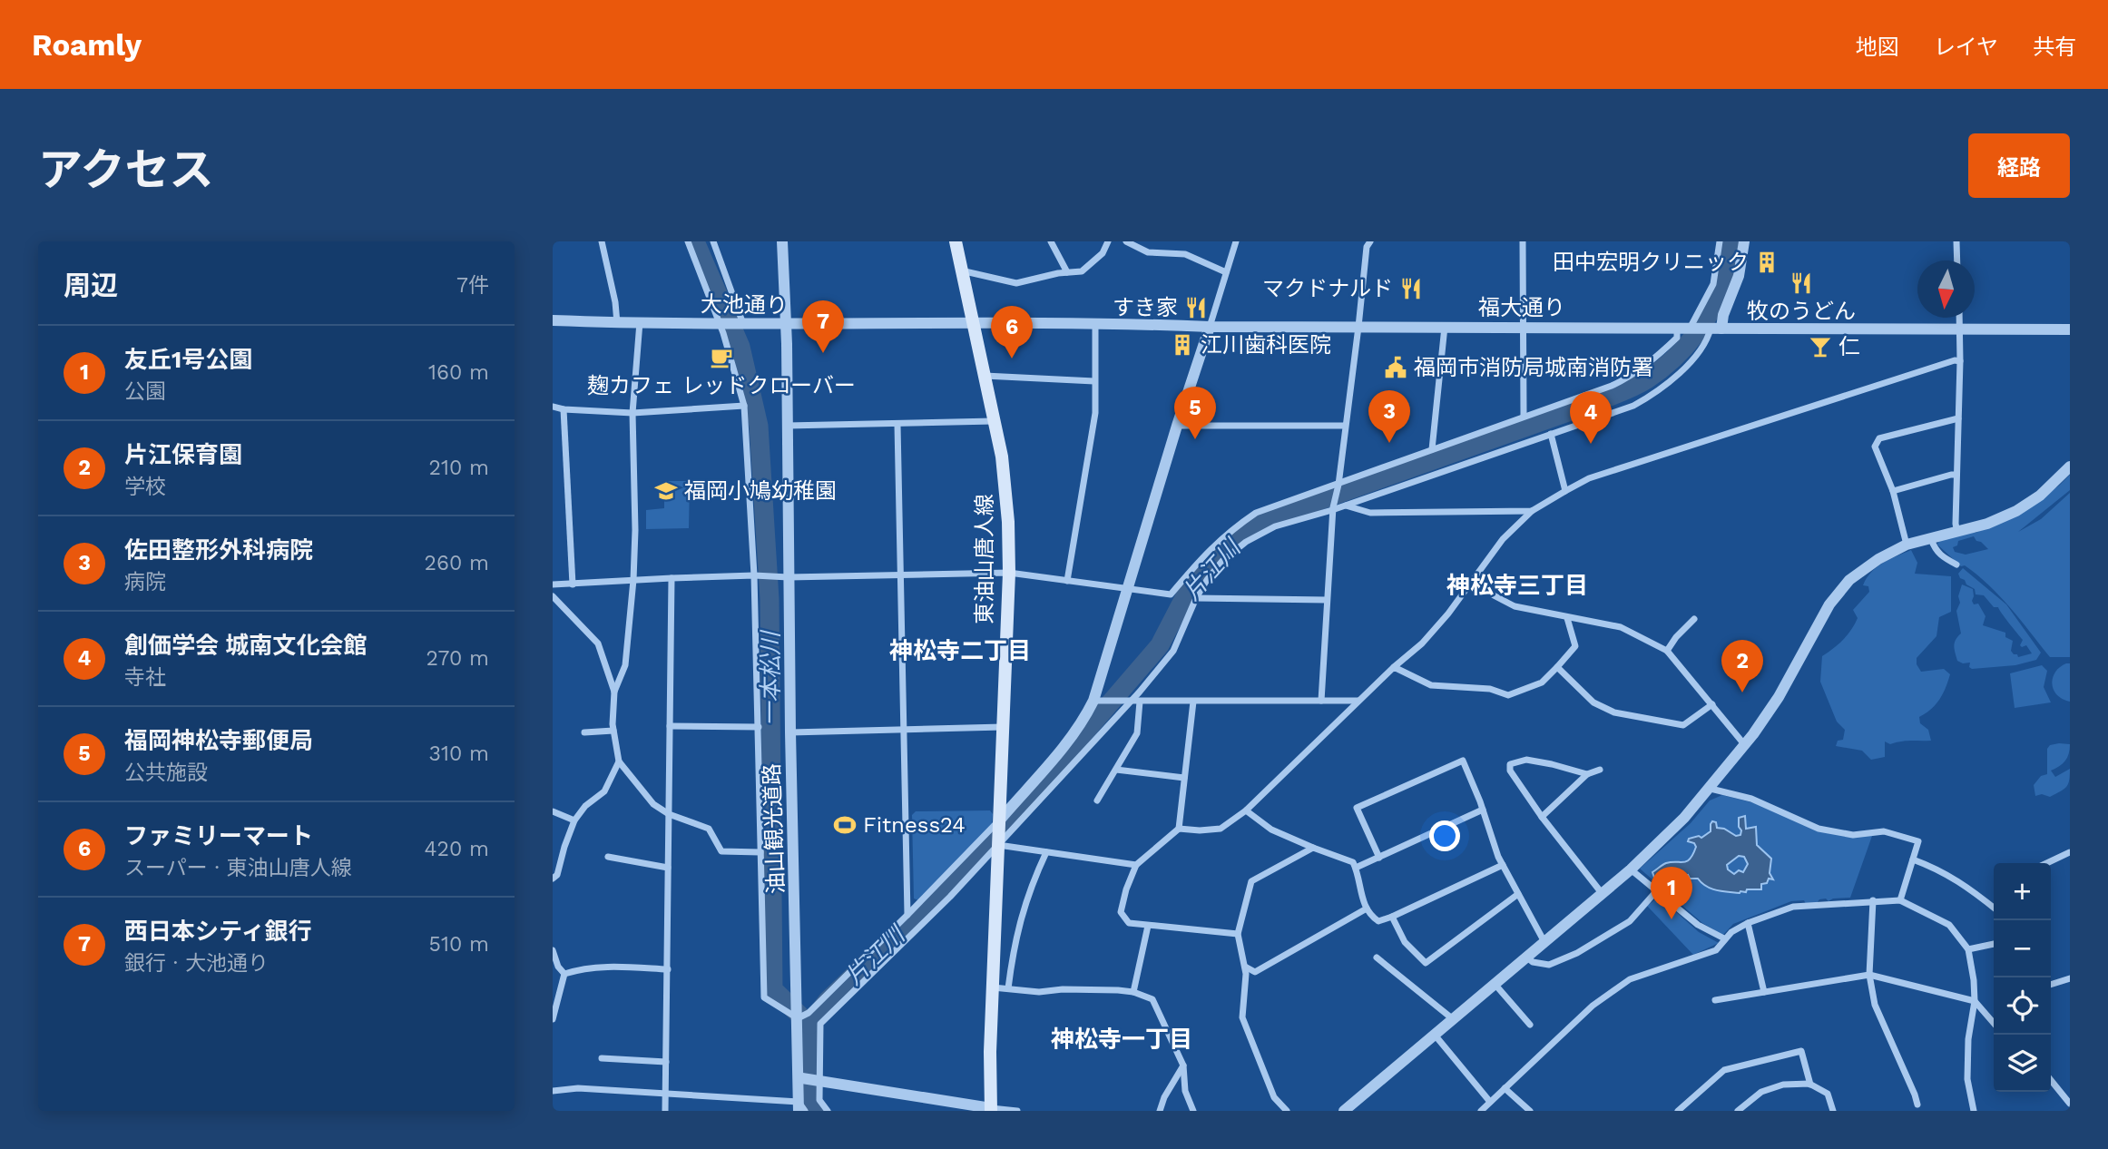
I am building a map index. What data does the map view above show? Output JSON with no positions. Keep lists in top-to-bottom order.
{
  "streets": {
    "main road": ["東油山唐人線"],
    "street": ["大池通り", "福大通り", "油山観光道路"]
  },
  "crossings": [
    ["大池通り", "福大通り"],
    ["大池通り", "東油山唐人線"],
    ["大池通り", "油山観光道路"],
    ["福大通り", "東油山唐人線"]
  ],
  "districts": ["神松寺三丁目", "神松寺二丁目", "神松寺一丁目"],
  "water": ["片江川", "一本松川"],
  "places": {
    "building": ["田中宏明クリニック", "江川歯科医院"],
    "restaurant": ["牧のうどん", "マクドナルド", "すき家"],
    "bar": ["仁"],
    "cafe": ["麹カフェ レッドクローバー"],
    "public building": ["福岡市消防局城南消防署"],
    "school or university": ["福岡小鳩幼稚園"],
    "sports": ["Fitness24"]
  },
  "north": "bottom",
  "page": {
    "header": "Roamly",
    "nav": ["地図", "レイヤ", "共有"],
    "title": "アクセス",
    "buttons": "経路",
    "heading": ["周辺", "7件"],
    "pins": [
      "7",
      "6",
      "5",
      "3",
      "4",
      "2",
      "1"
    ],
    "list": [
      {
        "mark": "1",
        "name": "友丘1号公園",
        "note": "公園",
        "value": "160 m"
      },
      {
        "mark": "2",
        "name": "片江保育園",
        "note": "学校",
        "value": "210 m"
      },
      {
        "mark": "3",
        "name": "佐田整形外科病院",
        "note": "病院",
        "value": "260 m"
      },
      {
        "mark": "4",
        "name": "創価学会 城南文化会館",
        "note": "寺社",
        "value": "270 m"
      },
      {
        "mark": "5",
        "name": "福岡神松寺郵便局",
        "note": "公共施設",
        "value": "310 m"
      },
      {
        "mark": "6",
        "name": "ファミリーマート",
        "note": "スーパー · 東油山唐人線",
        "value": "420 m"
      },
      {
        "mark": "7",
        "name": "西日本シティ銀行",
        "note": "銀行 · 大池通り",
        "value": "510 m"
      }
    ],
    "map_buttons": ["+", "−"]
  }
}
